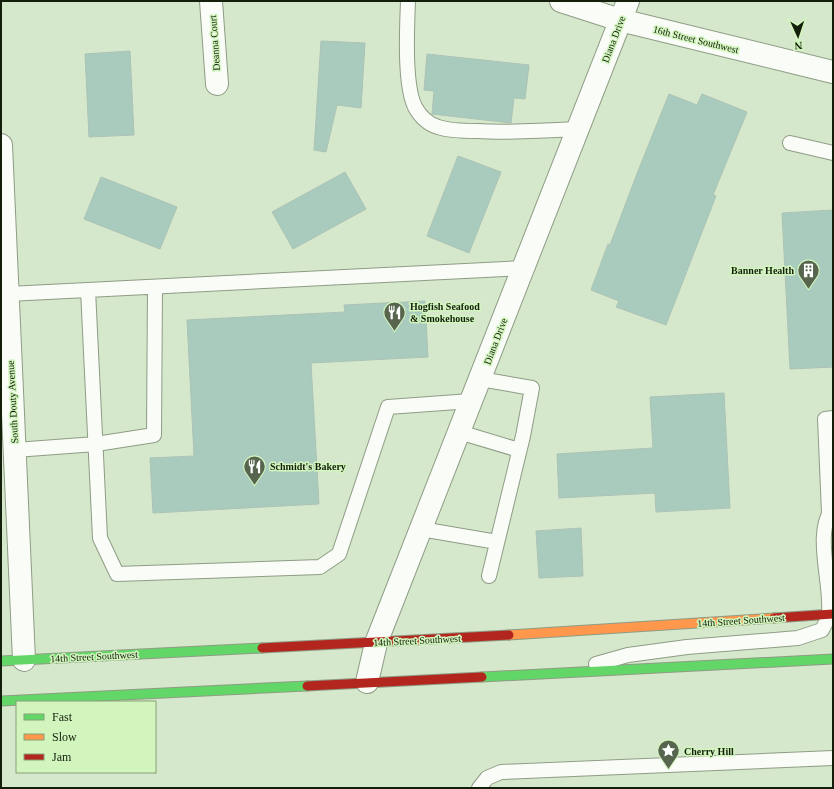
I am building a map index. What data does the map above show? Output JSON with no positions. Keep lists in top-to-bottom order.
{
  "streets": {
    "main road": ["14th Street Southwest"],
    "street": [
      "Diana Drive",
      "16th Street Southwest",
      "Deanna Court",
      "South Douty Avenue"
    ]
  },
  "crossings": [
    ["Diana Drive", "16th Street Southwest"],
    ["Diana Drive", "14th Street Southwest"],
    ["South Douty Avenue", "14th Street Southwest"]
  ],
  "places": {
    "building": ["Banner Health"],
    "restaurant": ["Hogfish Seafood & Smokehouse", "Schmidt's Bakery"],
    "place": ["Cherry Hill"]
  },
  "legend": ["Fast", "Slow", "Jam"],
  "north": "bottom"
}
